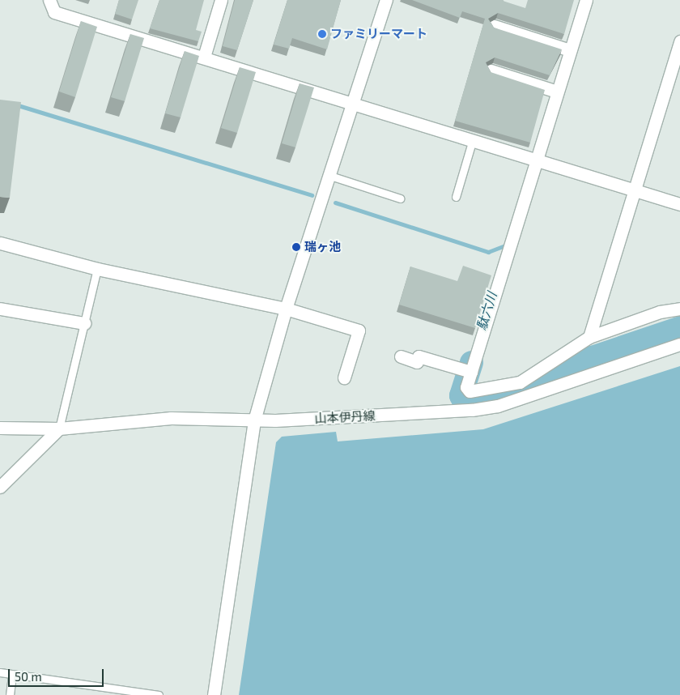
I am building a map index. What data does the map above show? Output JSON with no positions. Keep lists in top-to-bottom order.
{
  "streets": {
    "street": ["山本伊丹線"]
  },
  "water": ["駄六川"],
  "places": ["ファミリーマート", "瑞ヶ池"],
  "scale_bar": "50 m"
}
